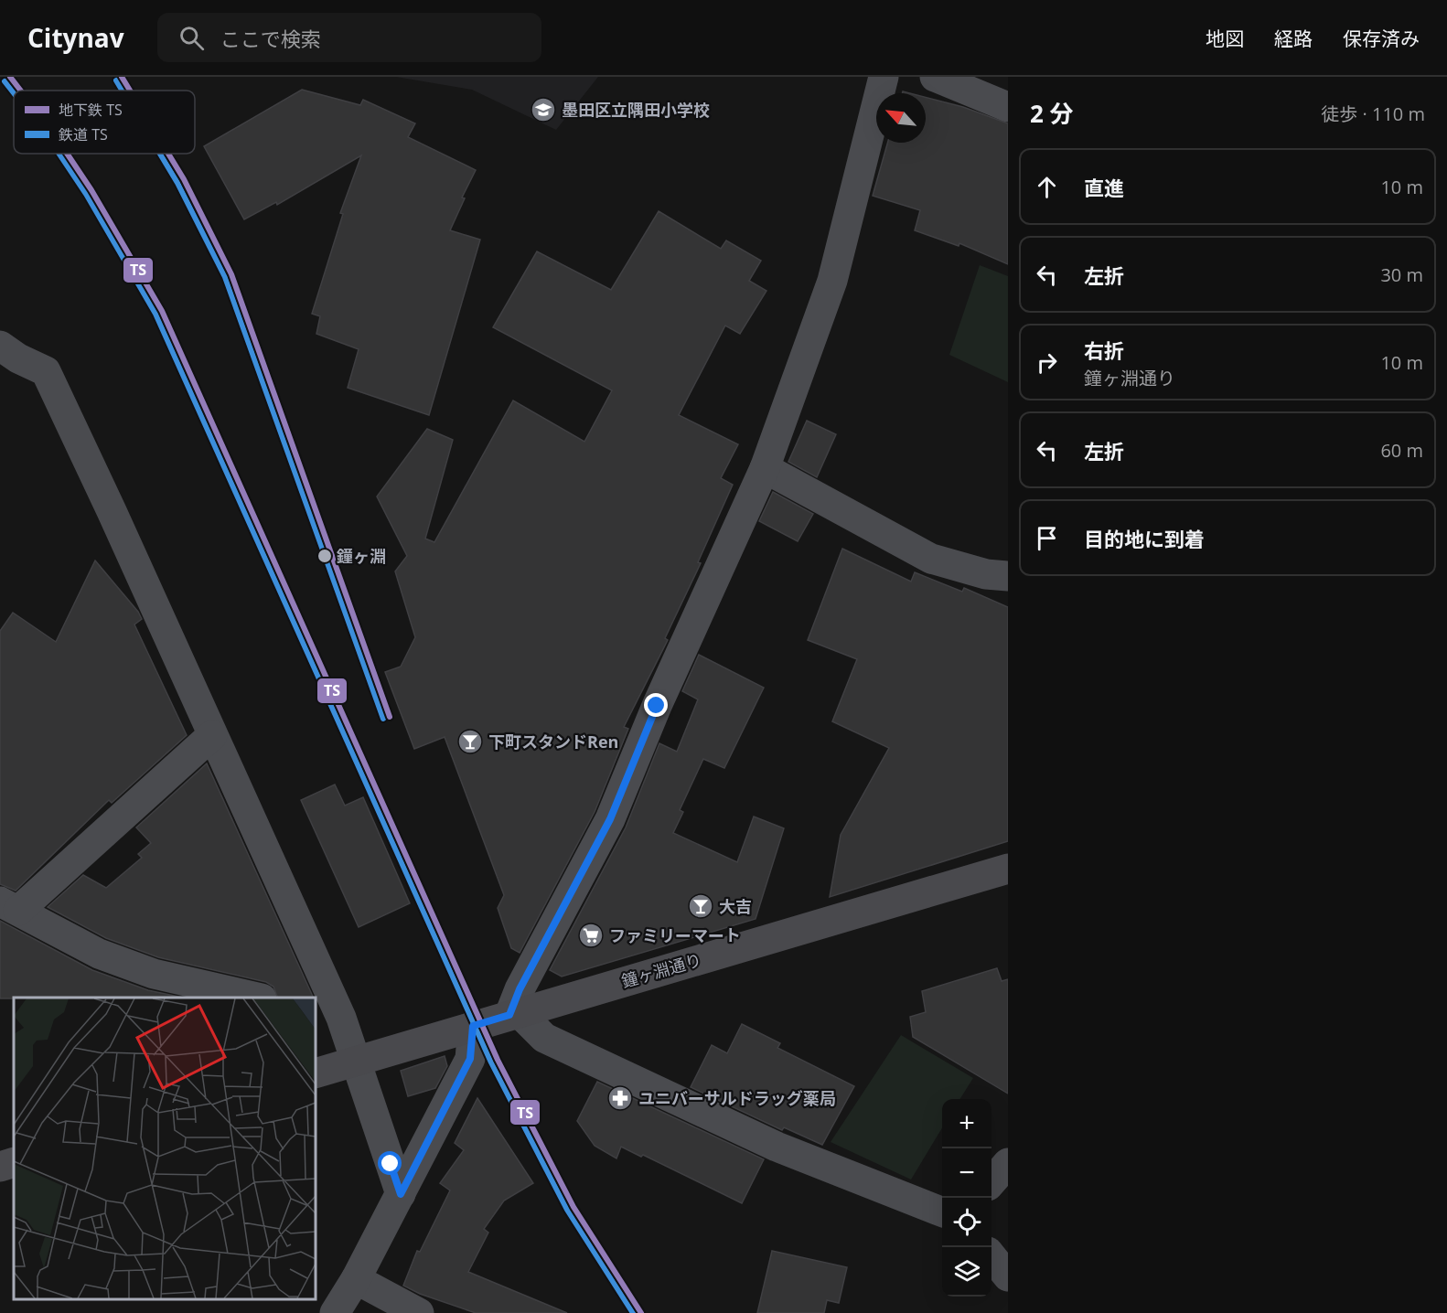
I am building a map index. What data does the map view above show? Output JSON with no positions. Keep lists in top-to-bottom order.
{
  "streets": {
    "main road": ["鐘ヶ淵通り"]
  },
  "places": {
    "school or university": ["墨田区立隅田小学校"],
    "other": ["鐘ヶ淵"],
    "bar": ["下町スタンドRen", "大吉"],
    "supermarket": ["ファミリーマート"],
    "pharmacy": ["ユニバーサルドラッグ薬局"]
  },
  "lines": ["metro line TS", "rail line TS"],
  "legend": ["地下鉄 TS", "鉄道 TS"],
  "north": "top left",
  "page": {
    "header": "Citynav",
    "search": "ここで検索",
    "nav": ["地図", "経路", "保存済み"],
    "heading": ["2 分", "徒歩 · 110 m"],
    "list": [
      ["直進", "10 m"],
      ["左折", "30 m"],
      ["右折", "鐘ヶ淵通り", "10 m"],
      ["左折", "60 m"],
      "目的地に到着"
    ],
    "map_buttons": ["+", "−"]
  }
}
